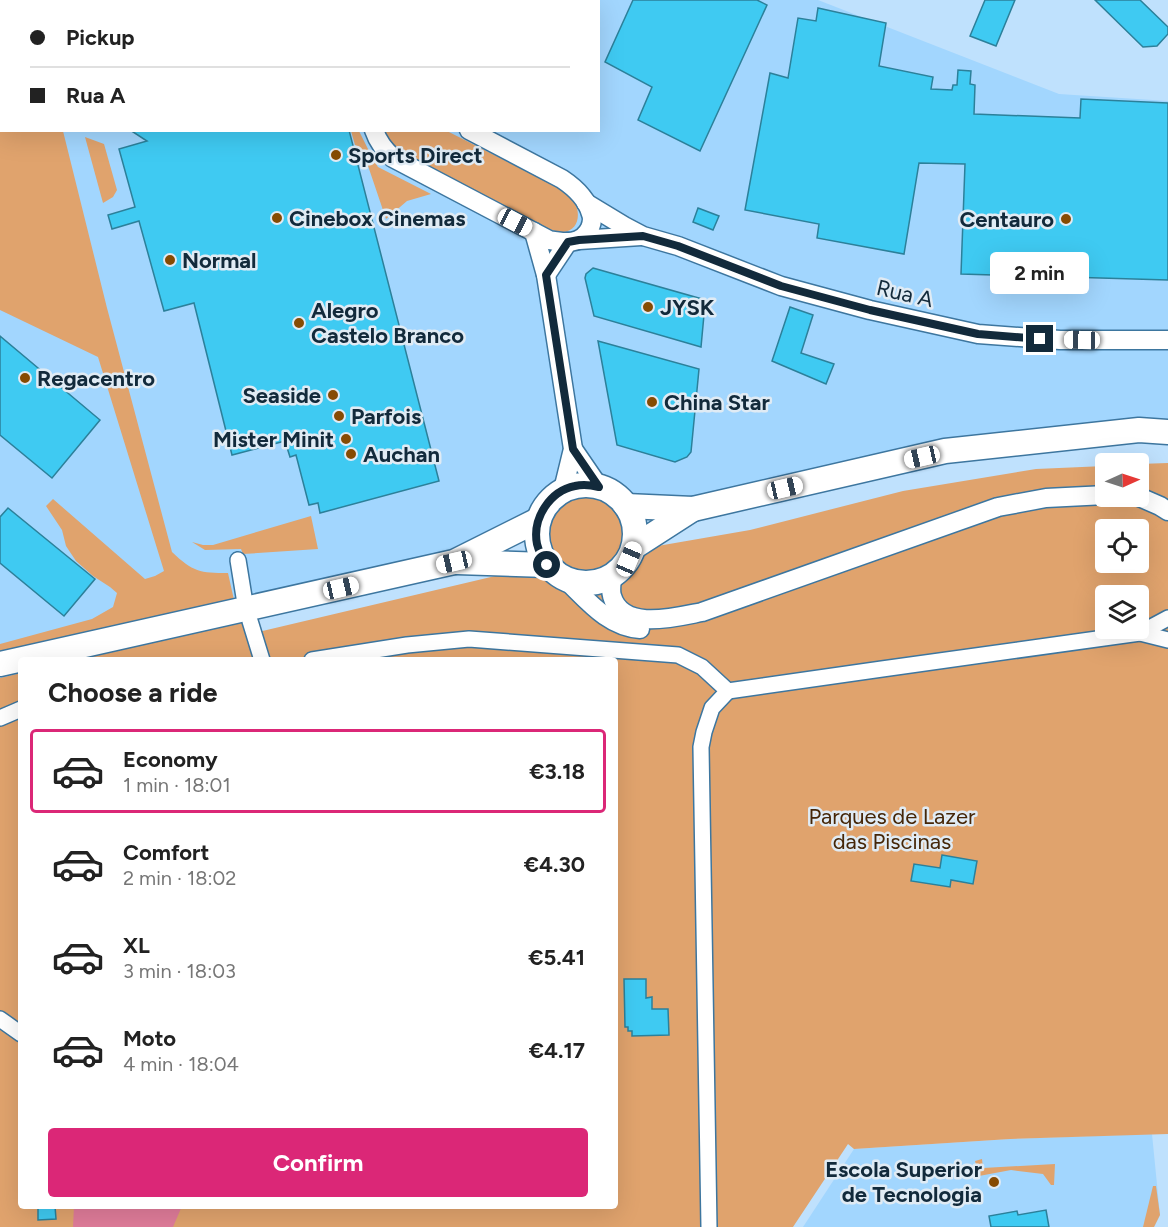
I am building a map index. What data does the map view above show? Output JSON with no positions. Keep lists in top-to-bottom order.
{
  "streets": {
    "street": ["Rua A"]
  },
  "parks": ["Parques de Lazer das Piscinas"],
  "places": [
    "Sports Direct",
    "Cinebox Cinemas",
    "Centauro",
    "Normal",
    "JYSK",
    "Alegro Castelo Branco",
    "Regacentro",
    "Seaside",
    "China Star",
    "Parfois",
    "Mister Minit",
    "Auchan",
    "Escola Superior de Tecnologia"
  ],
  "north": "right",
  "page": {
    "banner": ["Pickup", "Rua A"],
    "bubble": "2 min",
    "heading": "Choose a ride",
    "list": [
      {
        "name": "Economy",
        "note": "1 min · 18:01",
        "value": "€3.18"
      },
      {
        "name": "Comfort",
        "note": "2 min · 18:02",
        "value": "€4.30"
      },
      {
        "name": "XL",
        "note": "3 min · 18:03",
        "value": "€5.41"
      },
      {
        "name": "Moto",
        "note": "4 min · 18:04",
        "value": "€4.17"
      }
    ],
    "buttons": "Confirm"
  }
}
